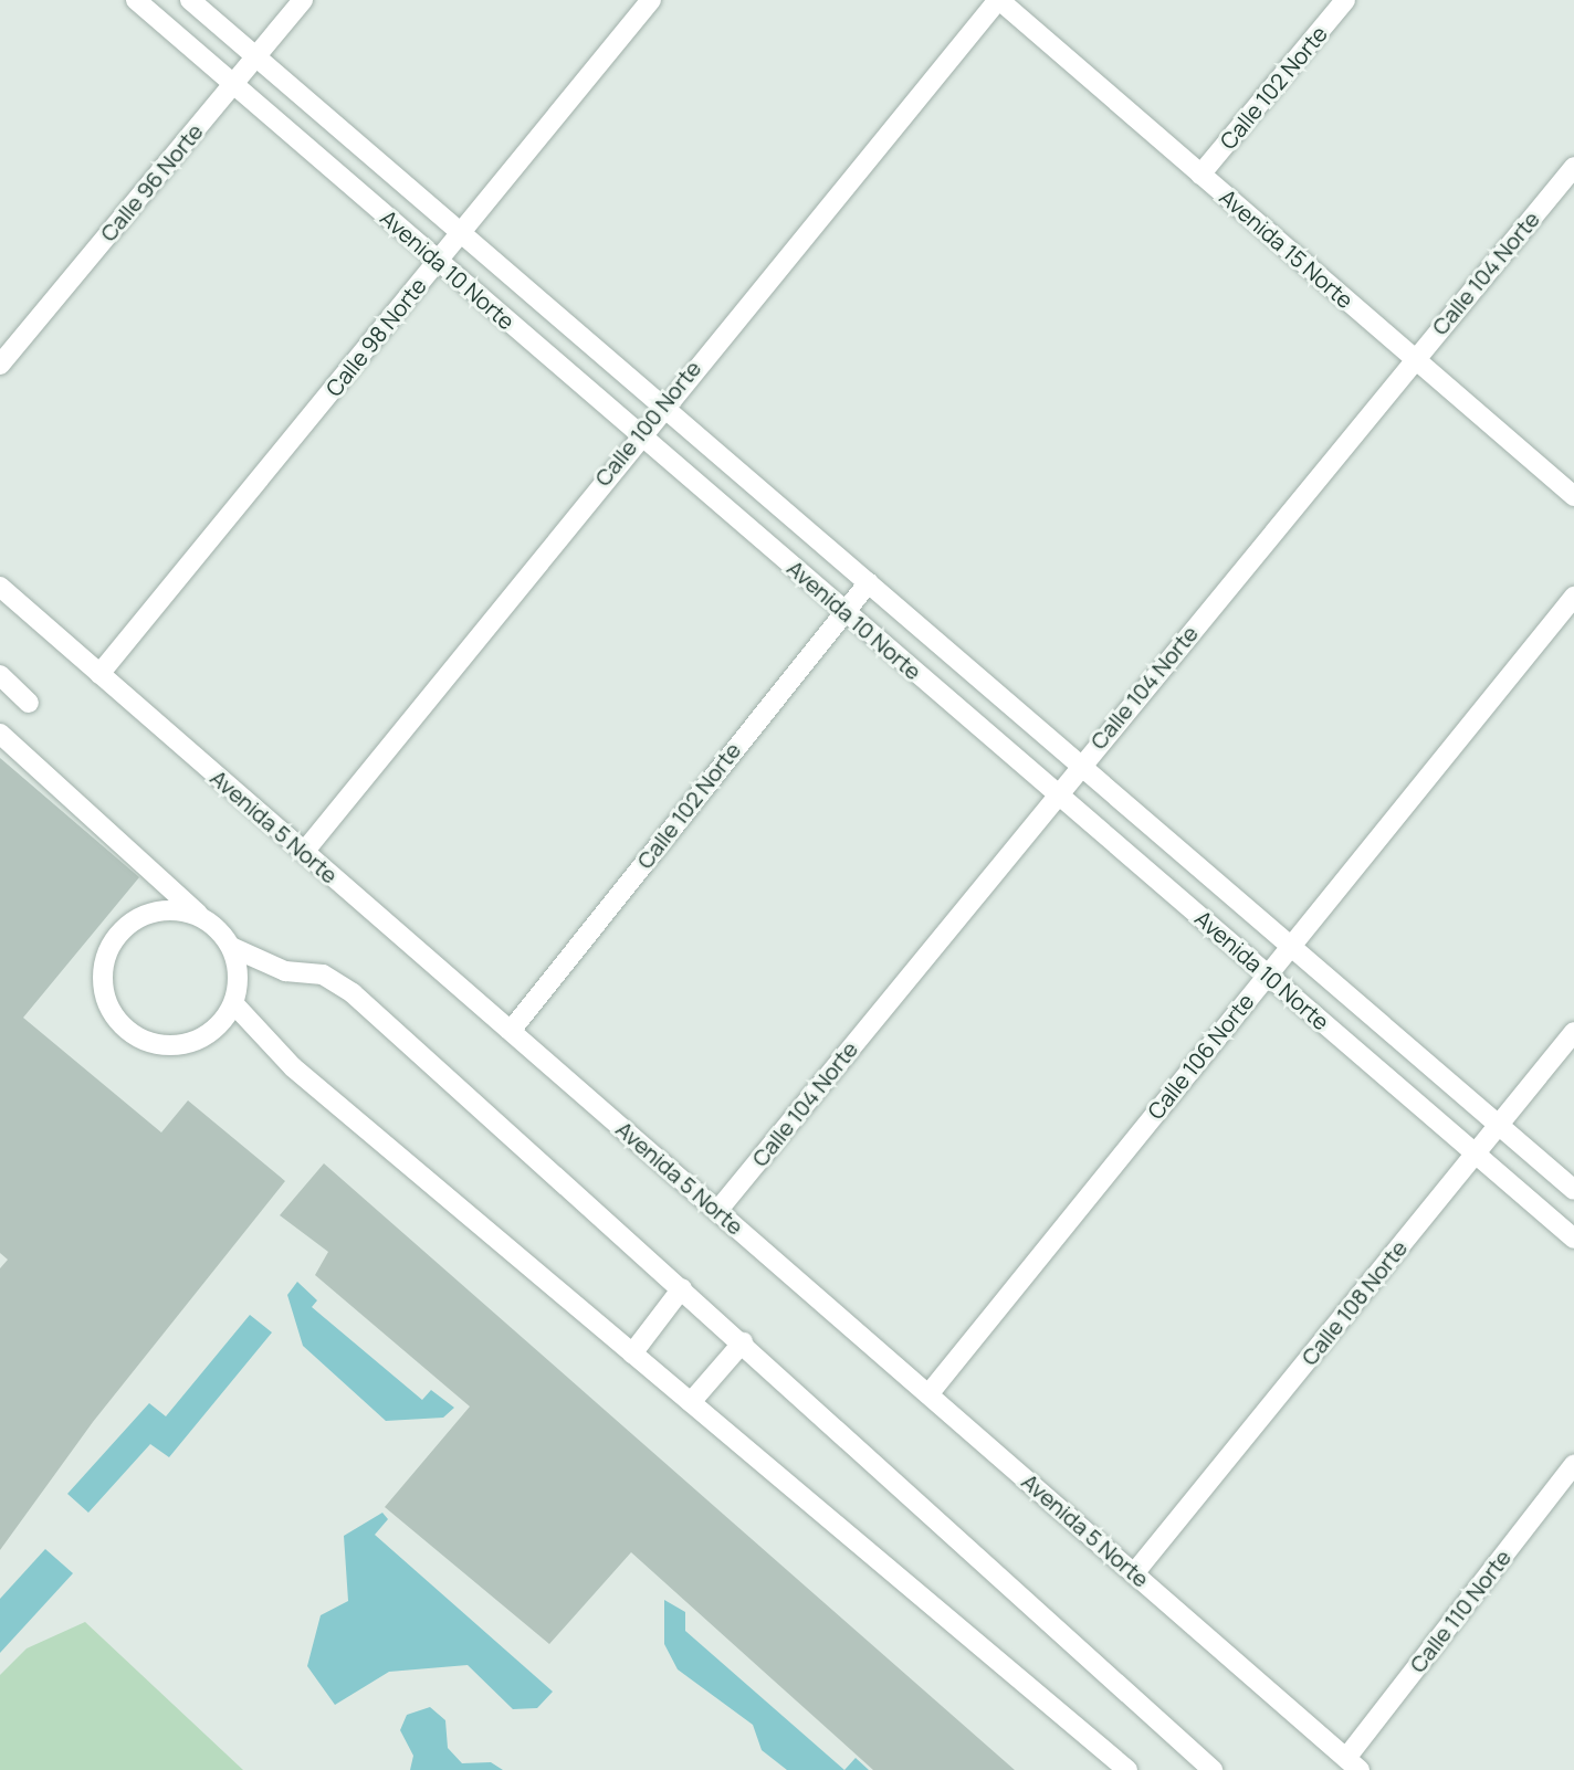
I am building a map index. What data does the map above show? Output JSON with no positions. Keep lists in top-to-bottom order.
{
  "streets": {
    "street": [
      "Calle 102 Norte",
      "Calle 96 Norte",
      "Avenida 15 Norte",
      "Avenida 10 Norte",
      "Calle 104 Norte",
      "Calle 98 Norte",
      "Calle 100 Norte",
      "Avenida 5 Norte",
      "Calle 106 Norte",
      "Calle 108 Norte",
      "Calle 110 Norte"
    ]
  },
  "crossings": [
    ["Calle 102 Norte", "Avenida 15 Norte"],
    ["Calle 102 Norte", "Avenida 10 Norte"],
    ["Calle 102 Norte", "Avenida 5 Norte"],
    ["Calle 96 Norte", "Avenida 10 Norte"],
    ["Avenida 15 Norte", "Calle 104 Norte"],
    ["Avenida 15 Norte", "Calle 100 Norte"],
    ["Avenida 10 Norte", "Calle 104 Norte"],
    ["Avenida 10 Norte", "Calle 98 Norte"],
    ["Avenida 10 Norte", "Calle 100 Norte"],
    ["Avenida 10 Norte", "Calle 106 Norte"],
    ["Avenida 10 Norte", "Calle 108 Norte"],
    ["Calle 104 Norte", "Avenida 5 Norte"],
    ["Calle 98 Norte", "Avenida 5 Norte"],
    ["Calle 100 Norte", "Avenida 5 Norte"],
    ["Avenida 5 Norte", "Calle 106 Norte"],
    ["Avenida 5 Norte", "Calle 108 Norte"],
    ["Avenida 5 Norte", "Calle 110 Norte"]
  ]
}
